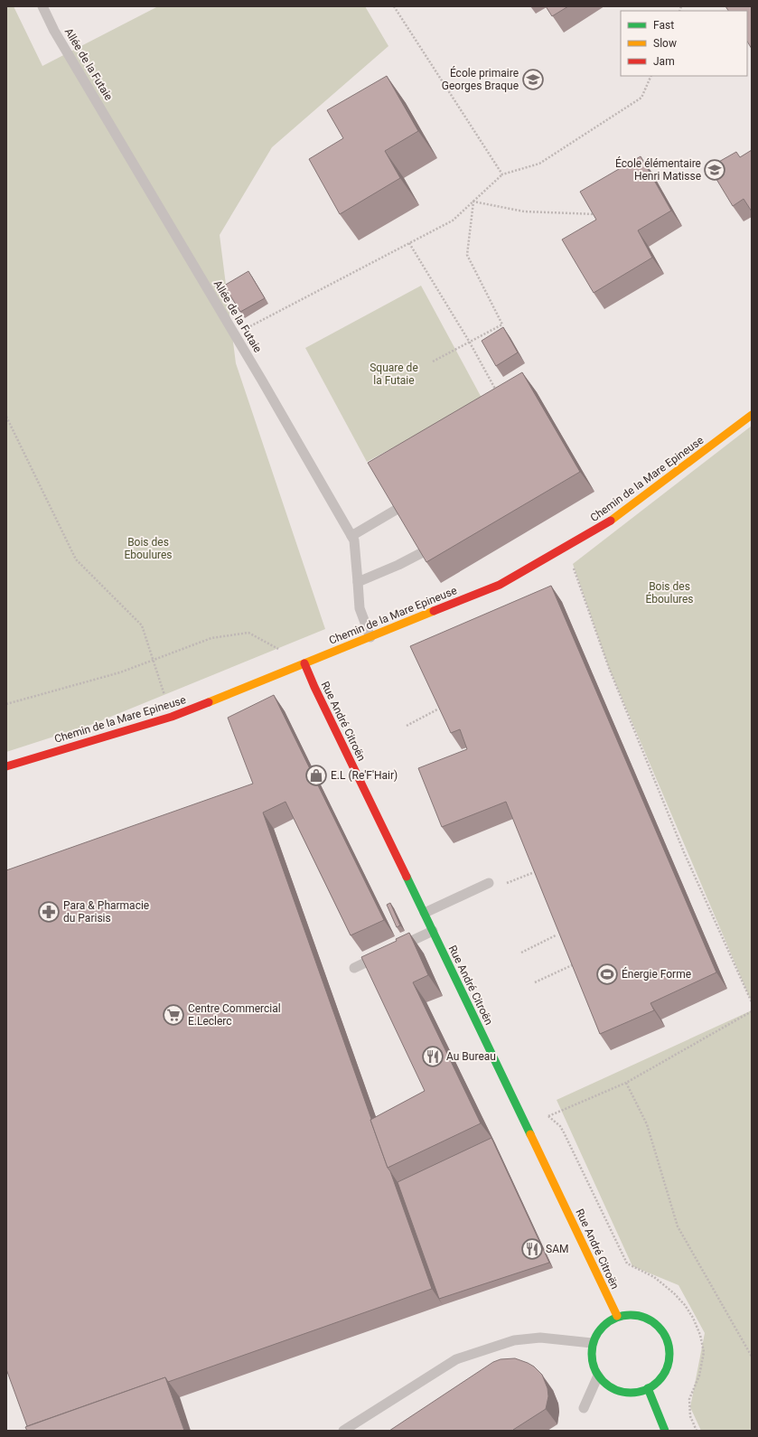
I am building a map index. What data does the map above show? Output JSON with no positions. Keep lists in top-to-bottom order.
{
  "streets": {
    "main road": ["Chemin de la Mare Epineuse", "Rue André Citroën"],
    "lane": ["Allée de la Futaie"]
  },
  "crossings": [
    ["Allée de la Futaie", "Chemin de la Mare Epineuse"],
    ["Chemin de la Mare Epineuse", "Rue André Citroën"]
  ],
  "parks": ["Square de la Futaie", "Bois des Eboulures", "Bois des Éboulures"],
  "places": {
    "school or university": ["École primaire Georges Braque", "École élémentaire Henri Matisse"],
    "shop": ["E.L (Re'F'Hair)"],
    "pharmacy": ["Para & Pharmacie du Parisis"],
    "sports": ["Énergie Forme"],
    "supermarket": ["Centre Commercial E.Leclerc"],
    "restaurant": ["Au Bureau", "SAM"]
  },
  "legend": ["Fast", "Slow", "Jam"]
}
